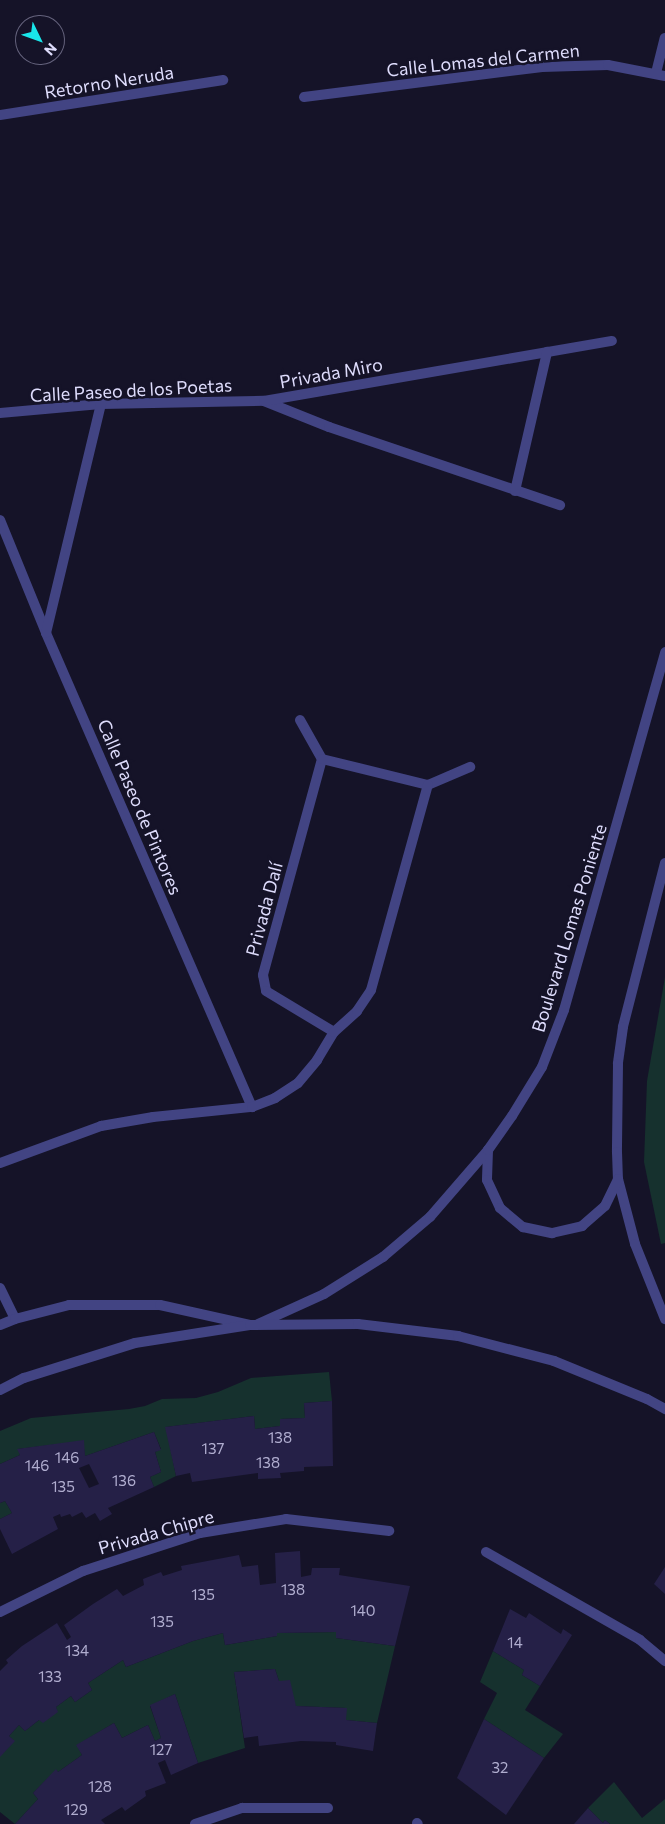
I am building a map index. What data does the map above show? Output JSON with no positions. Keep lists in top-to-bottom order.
{
  "streets": {
    "street": [
      "Calle Lomas del Carmen",
      "Retorno Neruda",
      "Privada Miro",
      "Calle Paseo de los Poetas",
      "Calle Paseo de Pintores",
      "Privada Dalí",
      "Boulevard Lomas Poniente",
      "Privada Chipre"
    ]
  },
  "crossings": [
    ["Privada Miro", "Calle Paseo de los Poetas"]
  ],
  "house_numbers": [
    "138",
    "137",
    "146",
    "138",
    "146",
    "136",
    "135",
    "138",
    "135",
    "140",
    "135",
    "14",
    "134",
    "133",
    "127",
    "32",
    "128",
    "129"
  ],
  "north": "bottom right"
}
